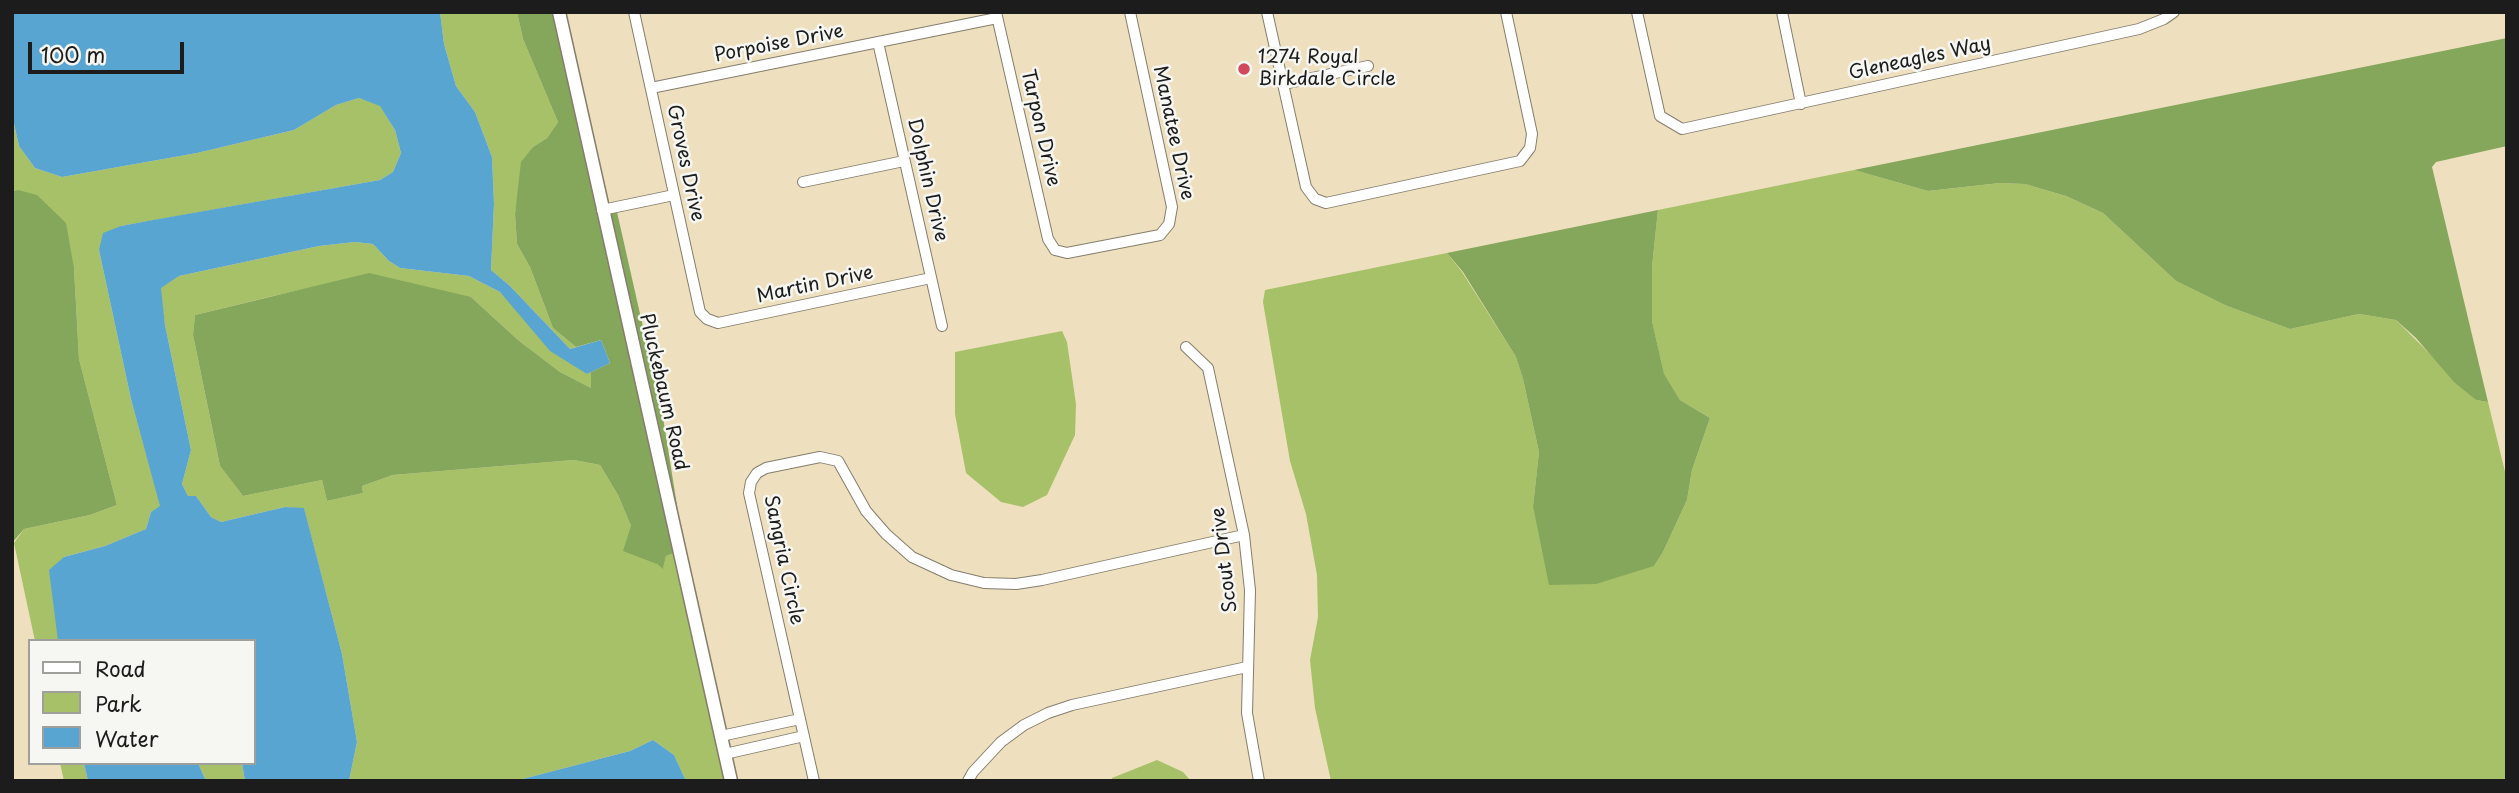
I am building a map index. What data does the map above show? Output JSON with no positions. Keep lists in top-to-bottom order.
{
  "streets": {
    "street": [
      "Porpoise Drive",
      "Gleneagles Way",
      "Tarpon Drive",
      "Manatee Drive",
      "Groves Drive",
      "Dolphin Drive",
      "Martin Drive",
      "Pluckebaum Road",
      "Sangria Circle",
      "Scout Drive"
    ]
  },
  "crossings": [
    ["Porpoise Drive", "Tarpon Drive"],
    ["Porpoise Drive", "Groves Drive"],
    ["Porpoise Drive", "Dolphin Drive"],
    ["Tarpon Drive", "Manatee Drive"],
    ["Groves Drive", "Martin Drive"],
    ["Dolphin Drive", "Martin Drive"],
    ["Sangria Circle", "Scout Drive"]
  ],
  "places": ["1274 Royal Birkdale Circle"],
  "legend": ["Road", "Park", "Water"],
  "scale_bar": "100 m"
}
